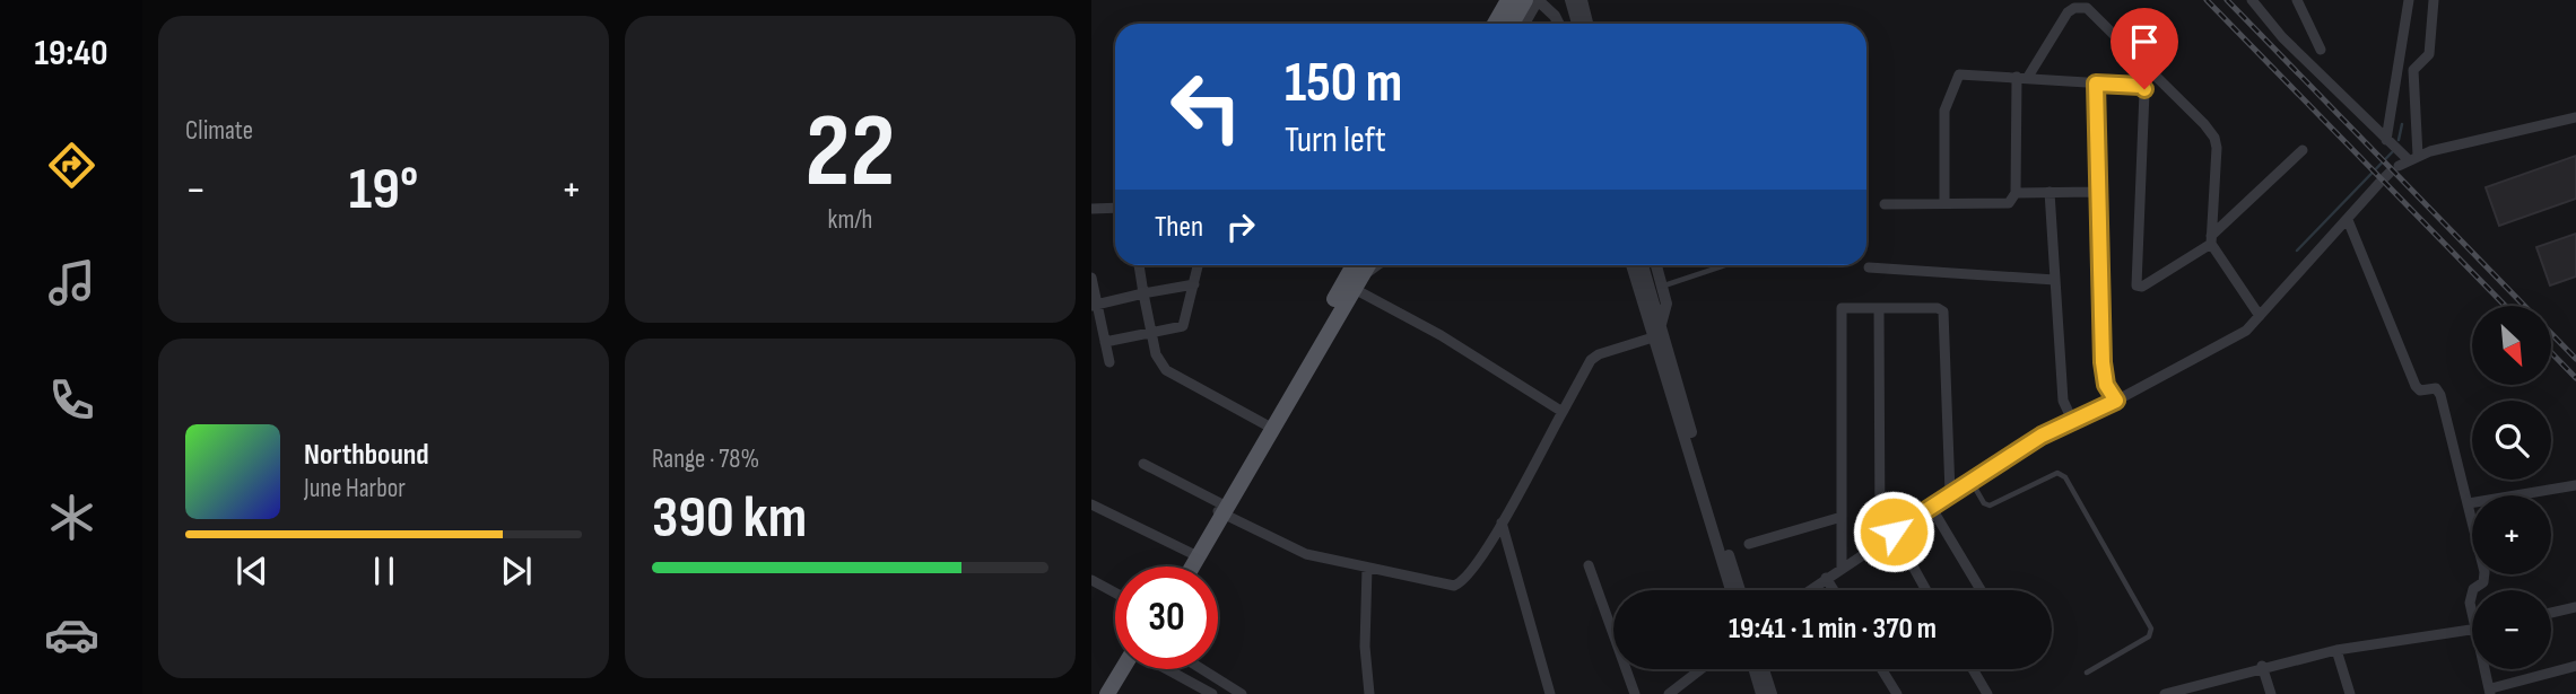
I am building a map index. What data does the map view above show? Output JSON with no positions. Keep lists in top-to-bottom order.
{
  "north": "bottom right",
  "page": {
    "tabs": "19:40",
    "tile": [
      "Climate",
      ["22", "km/h"],
      ["Range · 78%", "390 km"]
    ],
    "turn": ["150 m", "Turn left"],
    "heat": ["−", "19°", "+"],
    "then": "Then",
    "map_buttons": ["+", "−"],
    "song": ["Northbound", "June Harbor"],
    "limit": "30",
    "trip": "19:41 · 1 min · 370 m"
  }
}
